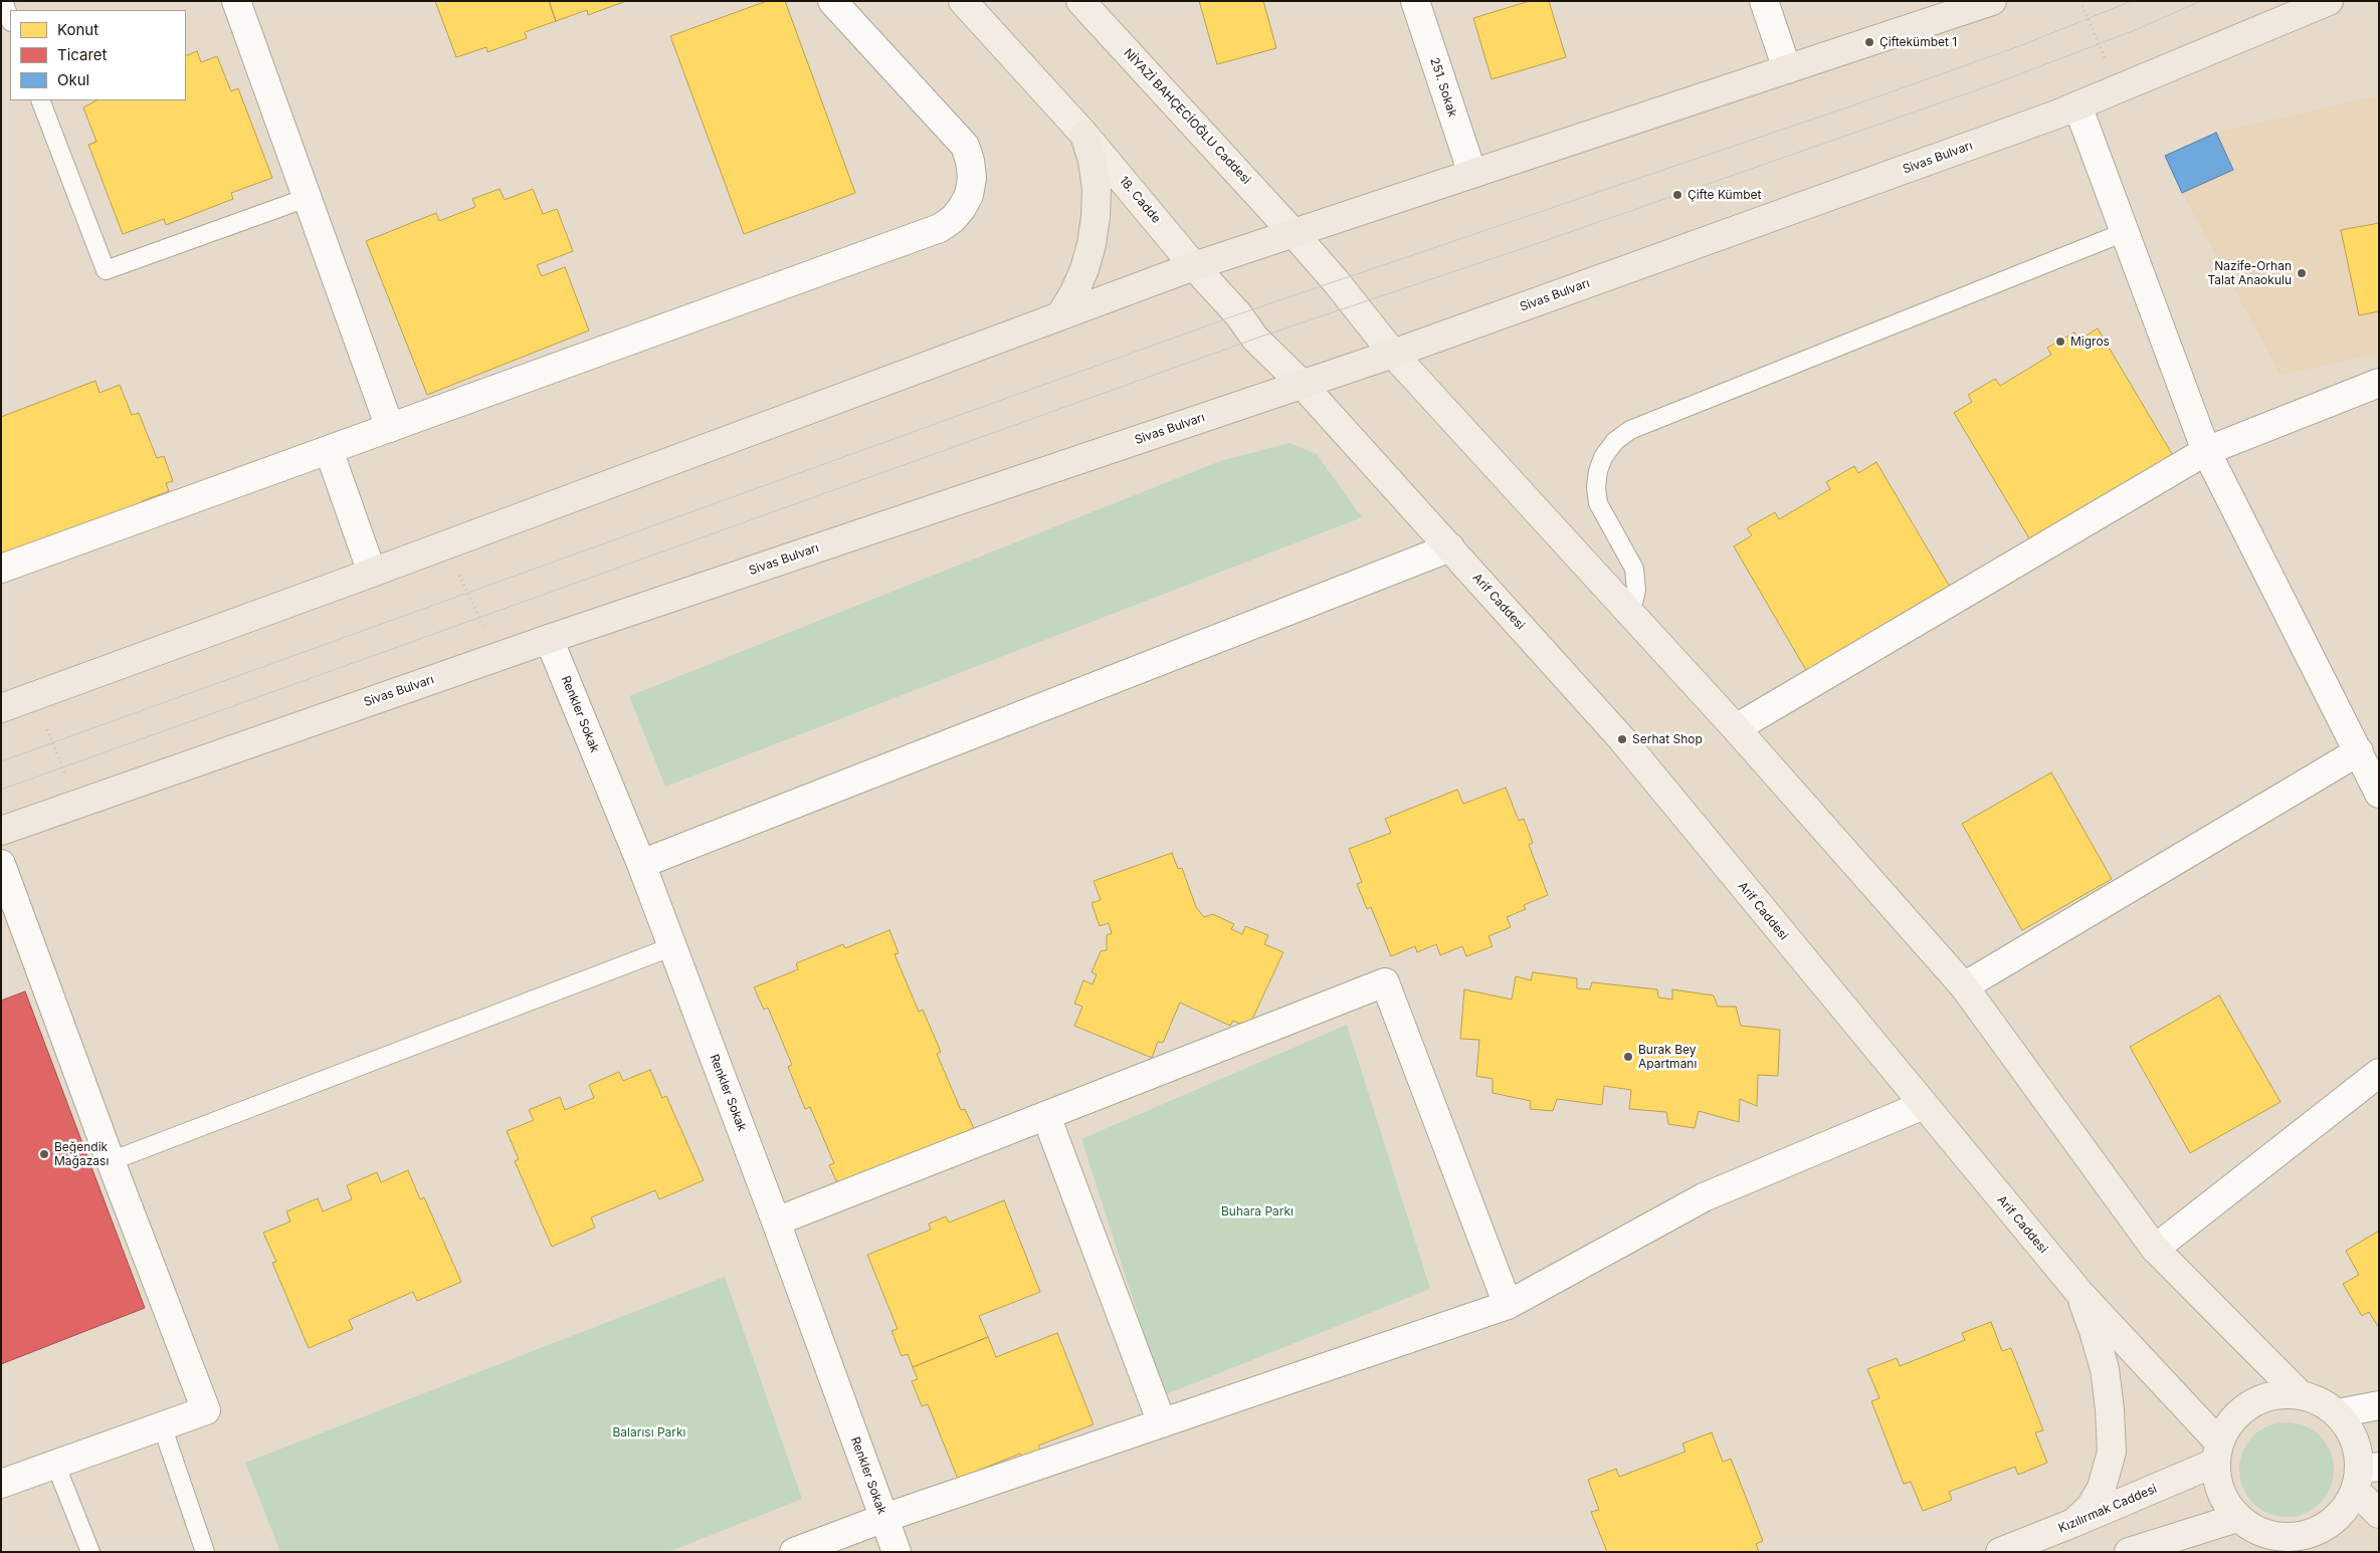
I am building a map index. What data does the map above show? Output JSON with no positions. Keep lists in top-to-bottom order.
{
  "streets": {
    "highway": ["Sivas Bulvarı"],
    "main road": [
      "NİYAZİ BAHÇECİOĞLU Caddesi",
      "18. Cadde",
      "Arif Caddesi",
      "Kızılırmak Caddesi"
    ],
    "street": ["251. Sokak", "Renkler Sokak"]
  },
  "crossings": [
    ["NİYAZİ BAHÇECİOĞLU Caddesi", "Sivas Bulvarı"],
    ["Sivas Bulvarı", "18. Cadde"],
    ["Sivas Bulvarı", "Arif Caddesi"],
    ["Sivas Bulvarı", "Renkler Sokak"],
    ["18. Cadde", "Arif Caddesi"],
    ["Arif Caddesi", "Kızılırmak Caddesi"]
  ],
  "parks": ["Buhara Parkı", "Balarısı Parkı"],
  "places": [
    "Çiftekümbet 1",
    "Çifte Kümbet",
    "Nazife-Orhan Talat Anaokulu",
    "Migros",
    "Serhat Shop",
    "Burak Bey Apartmanı",
    "Beğendik Mağazası"
  ],
  "legend": ["Konut", "Ticaret", "Okul"]
}
